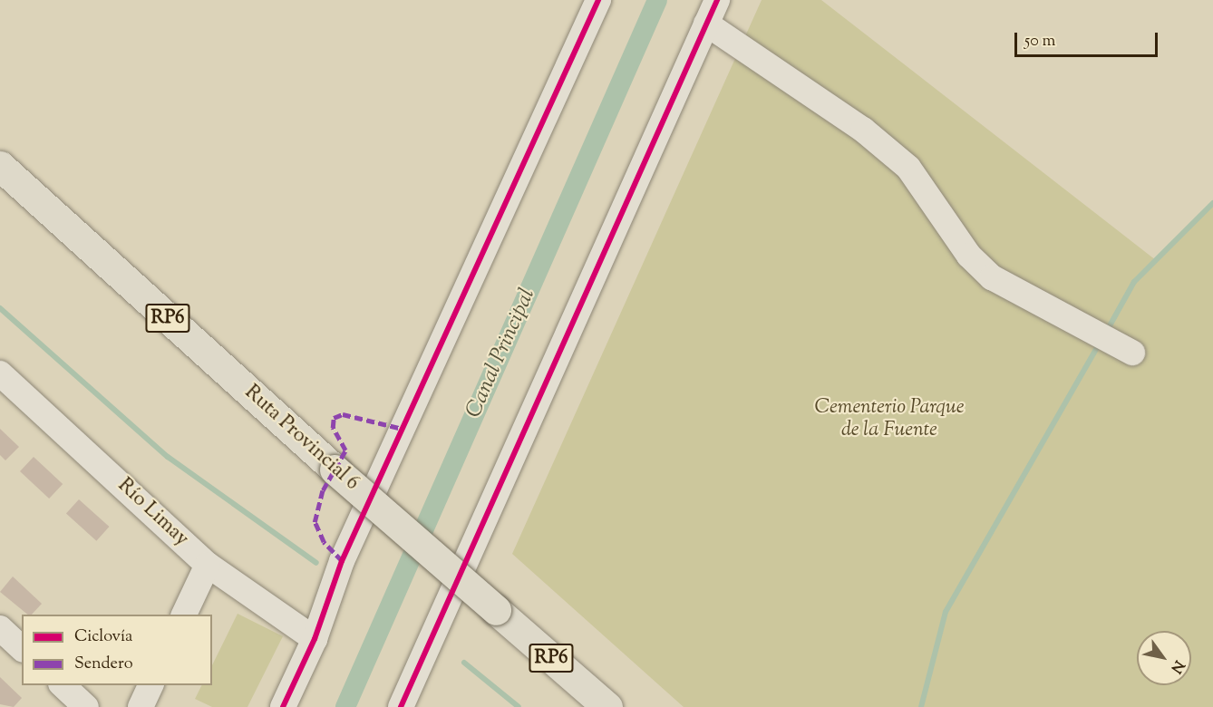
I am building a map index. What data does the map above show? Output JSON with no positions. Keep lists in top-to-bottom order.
{
  "streets": {
    "main road": ["RP6", "Ruta Provincial 6"],
    "street": ["Río Limay"]
  },
  "water": ["Canal Principal"],
  "parks": ["Cementerio Parque de la Fuente"],
  "legend": ["Ciclovía", "Sendero"],
  "scale_bar": "50 m",
  "north": "bottom right"
}
